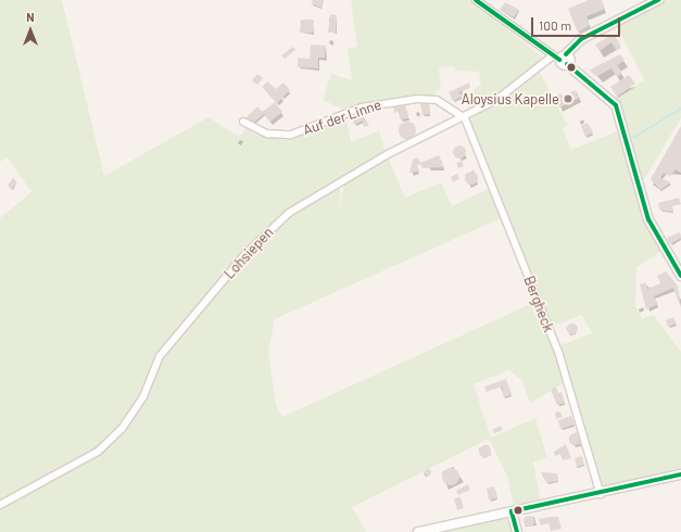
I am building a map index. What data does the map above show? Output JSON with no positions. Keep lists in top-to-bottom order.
{
  "streets": {
    "street": ["Auf der Linne", "Lohsiepen", "Bergheck"]
  },
  "crossings": [
    ["Auf der Linne", "Lohsiepen"],
    ["Auf der Linne", "Bergheck"],
    ["Lohsiepen", "Bergheck"]
  ],
  "places": ["Aloysius Kapelle"],
  "scale_bar": "100 m",
  "north": "top"
}
